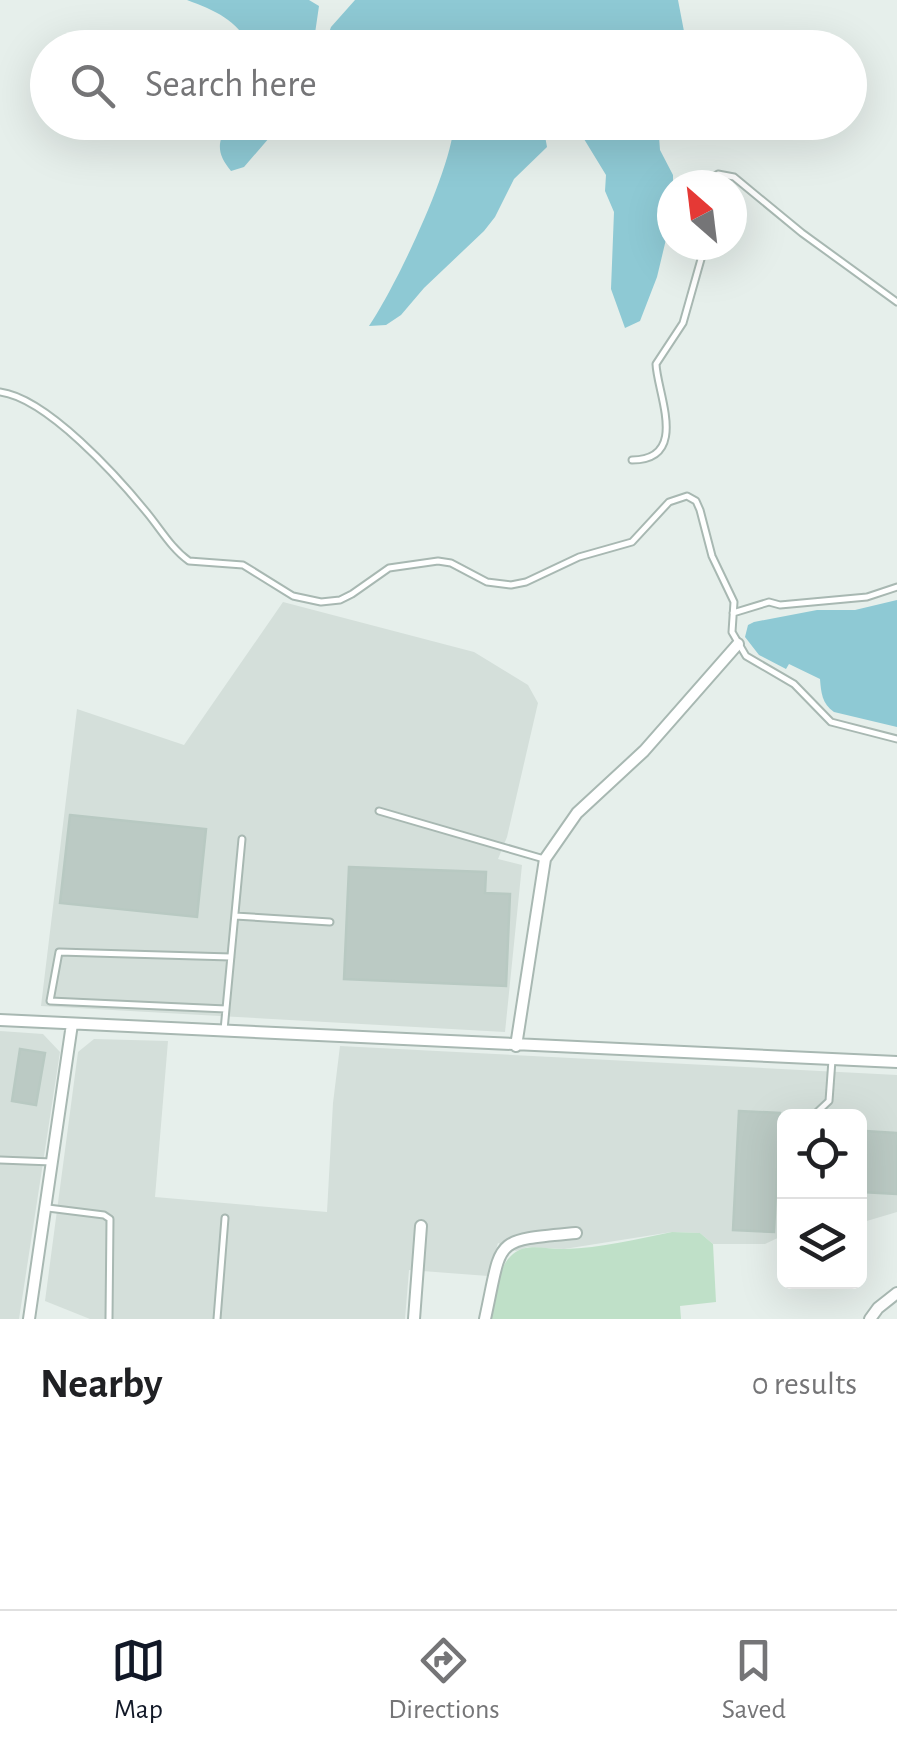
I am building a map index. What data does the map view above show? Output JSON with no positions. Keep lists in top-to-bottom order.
{
  "north": "top left",
  "page": {
    "search": "Search here",
    "heading": ["Nearby", "0 results"],
    "nav": ["Map", "Directions", "Saved"]
  }
}
